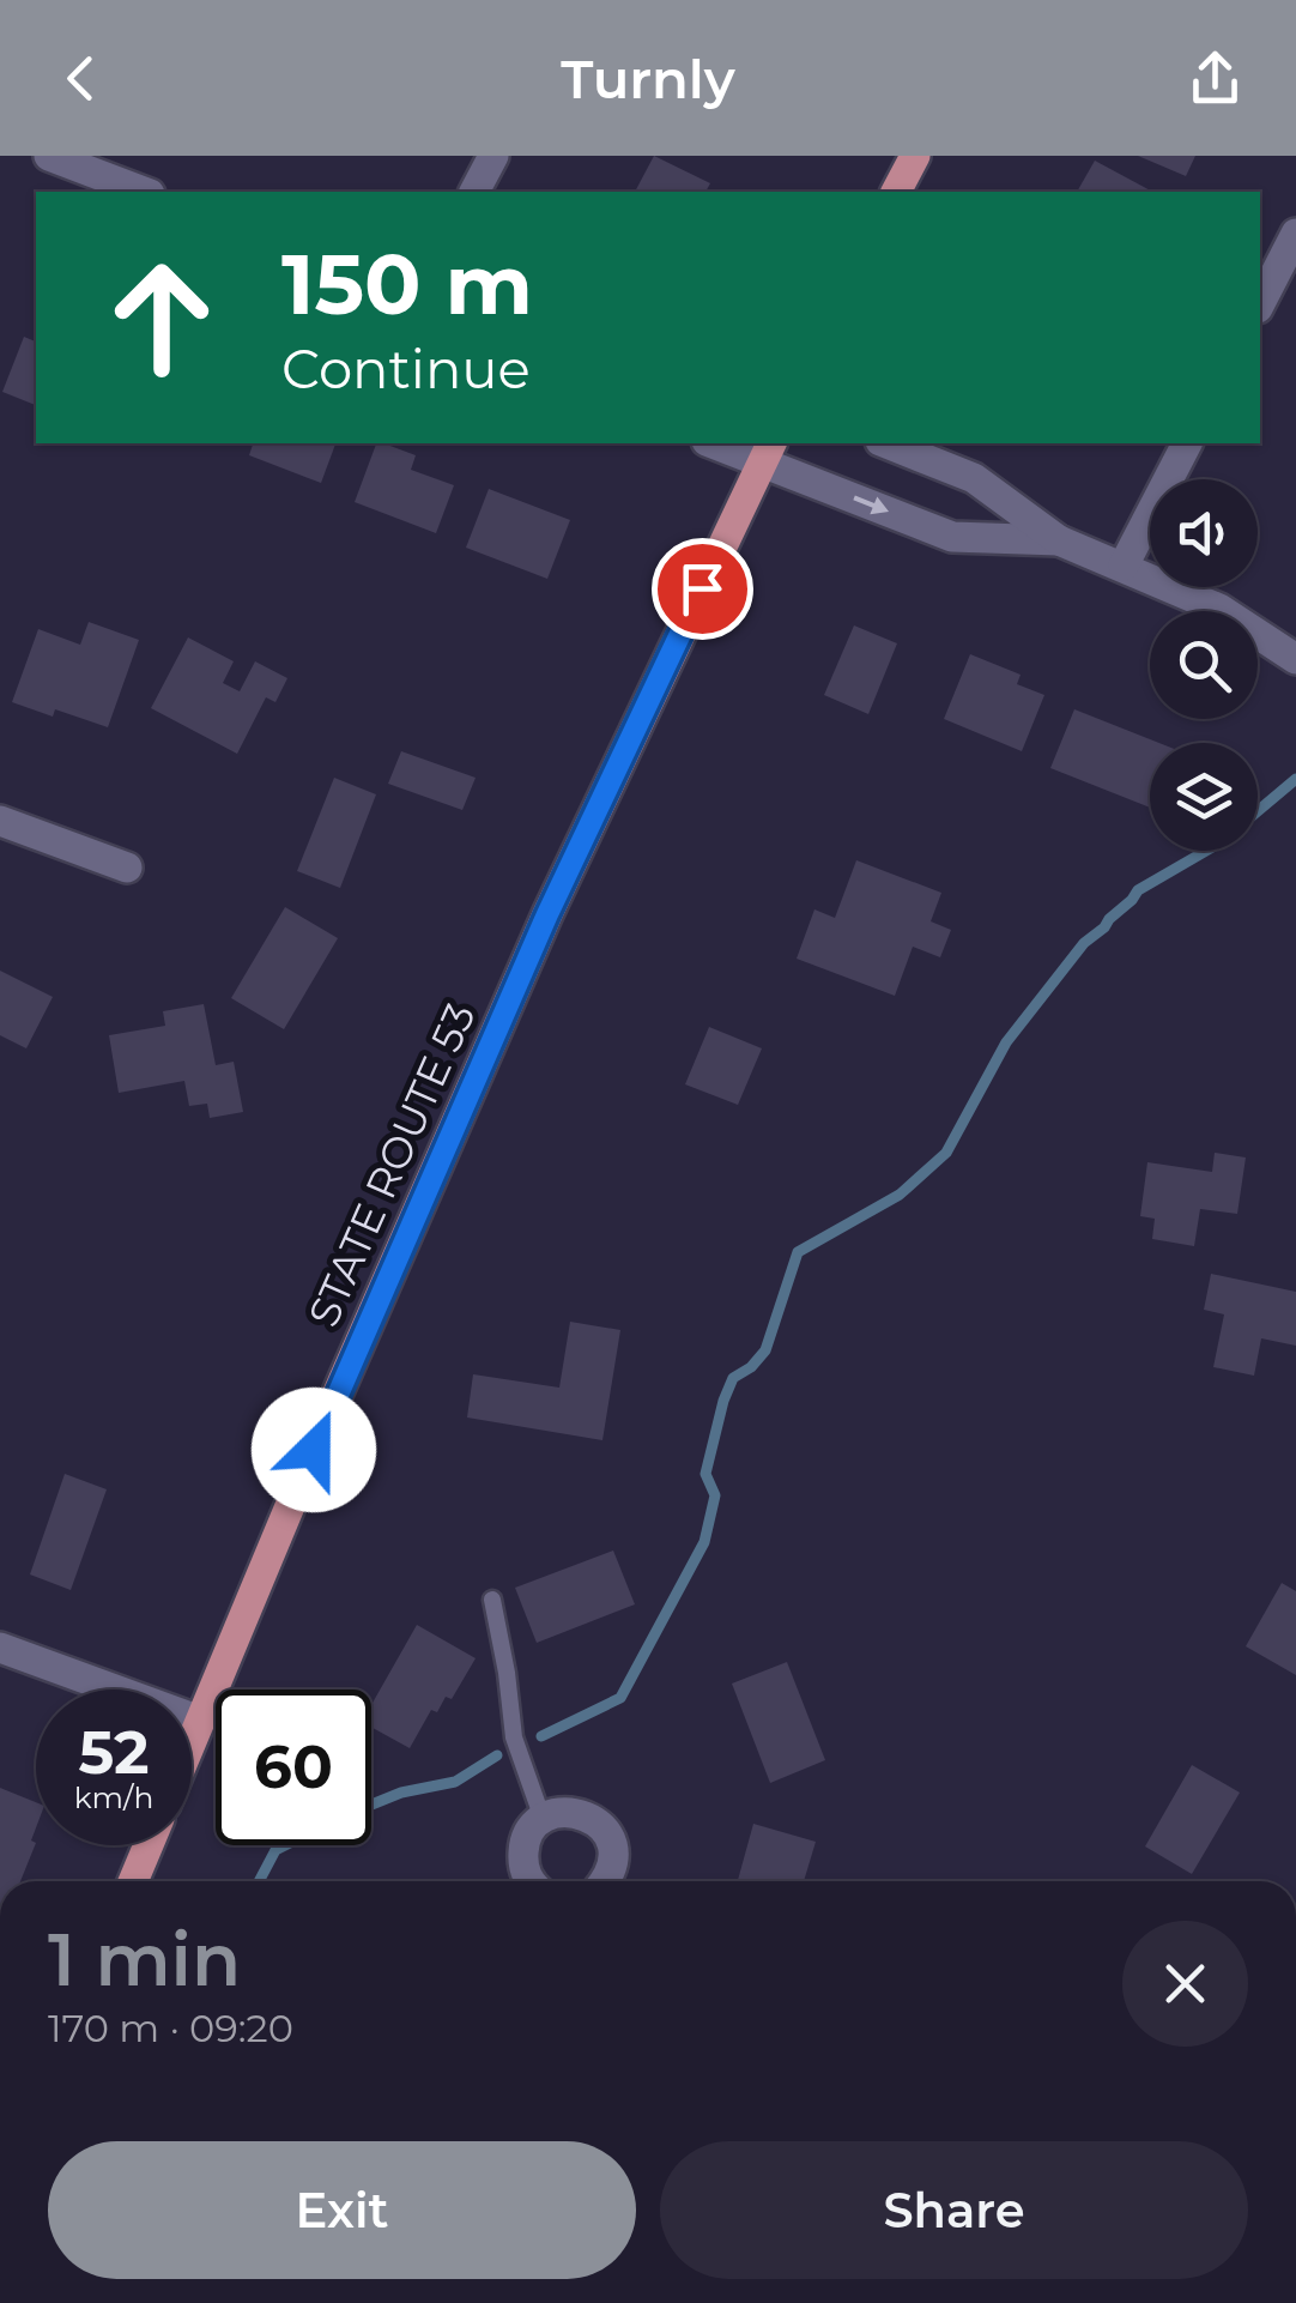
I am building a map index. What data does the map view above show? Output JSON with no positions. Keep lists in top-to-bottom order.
{
  "streets": {
    "main road": ["STATE ROUTE 53"]
  },
  "page": {
    "header": "Turnly",
    "turn": ["150 m", "Continue"],
    "speed": "52 km/h",
    "limit": "60",
    "heading": ["1 min", "170 m · 09:20"],
    "buttons": ["Exit", "Share"]
  }
}
